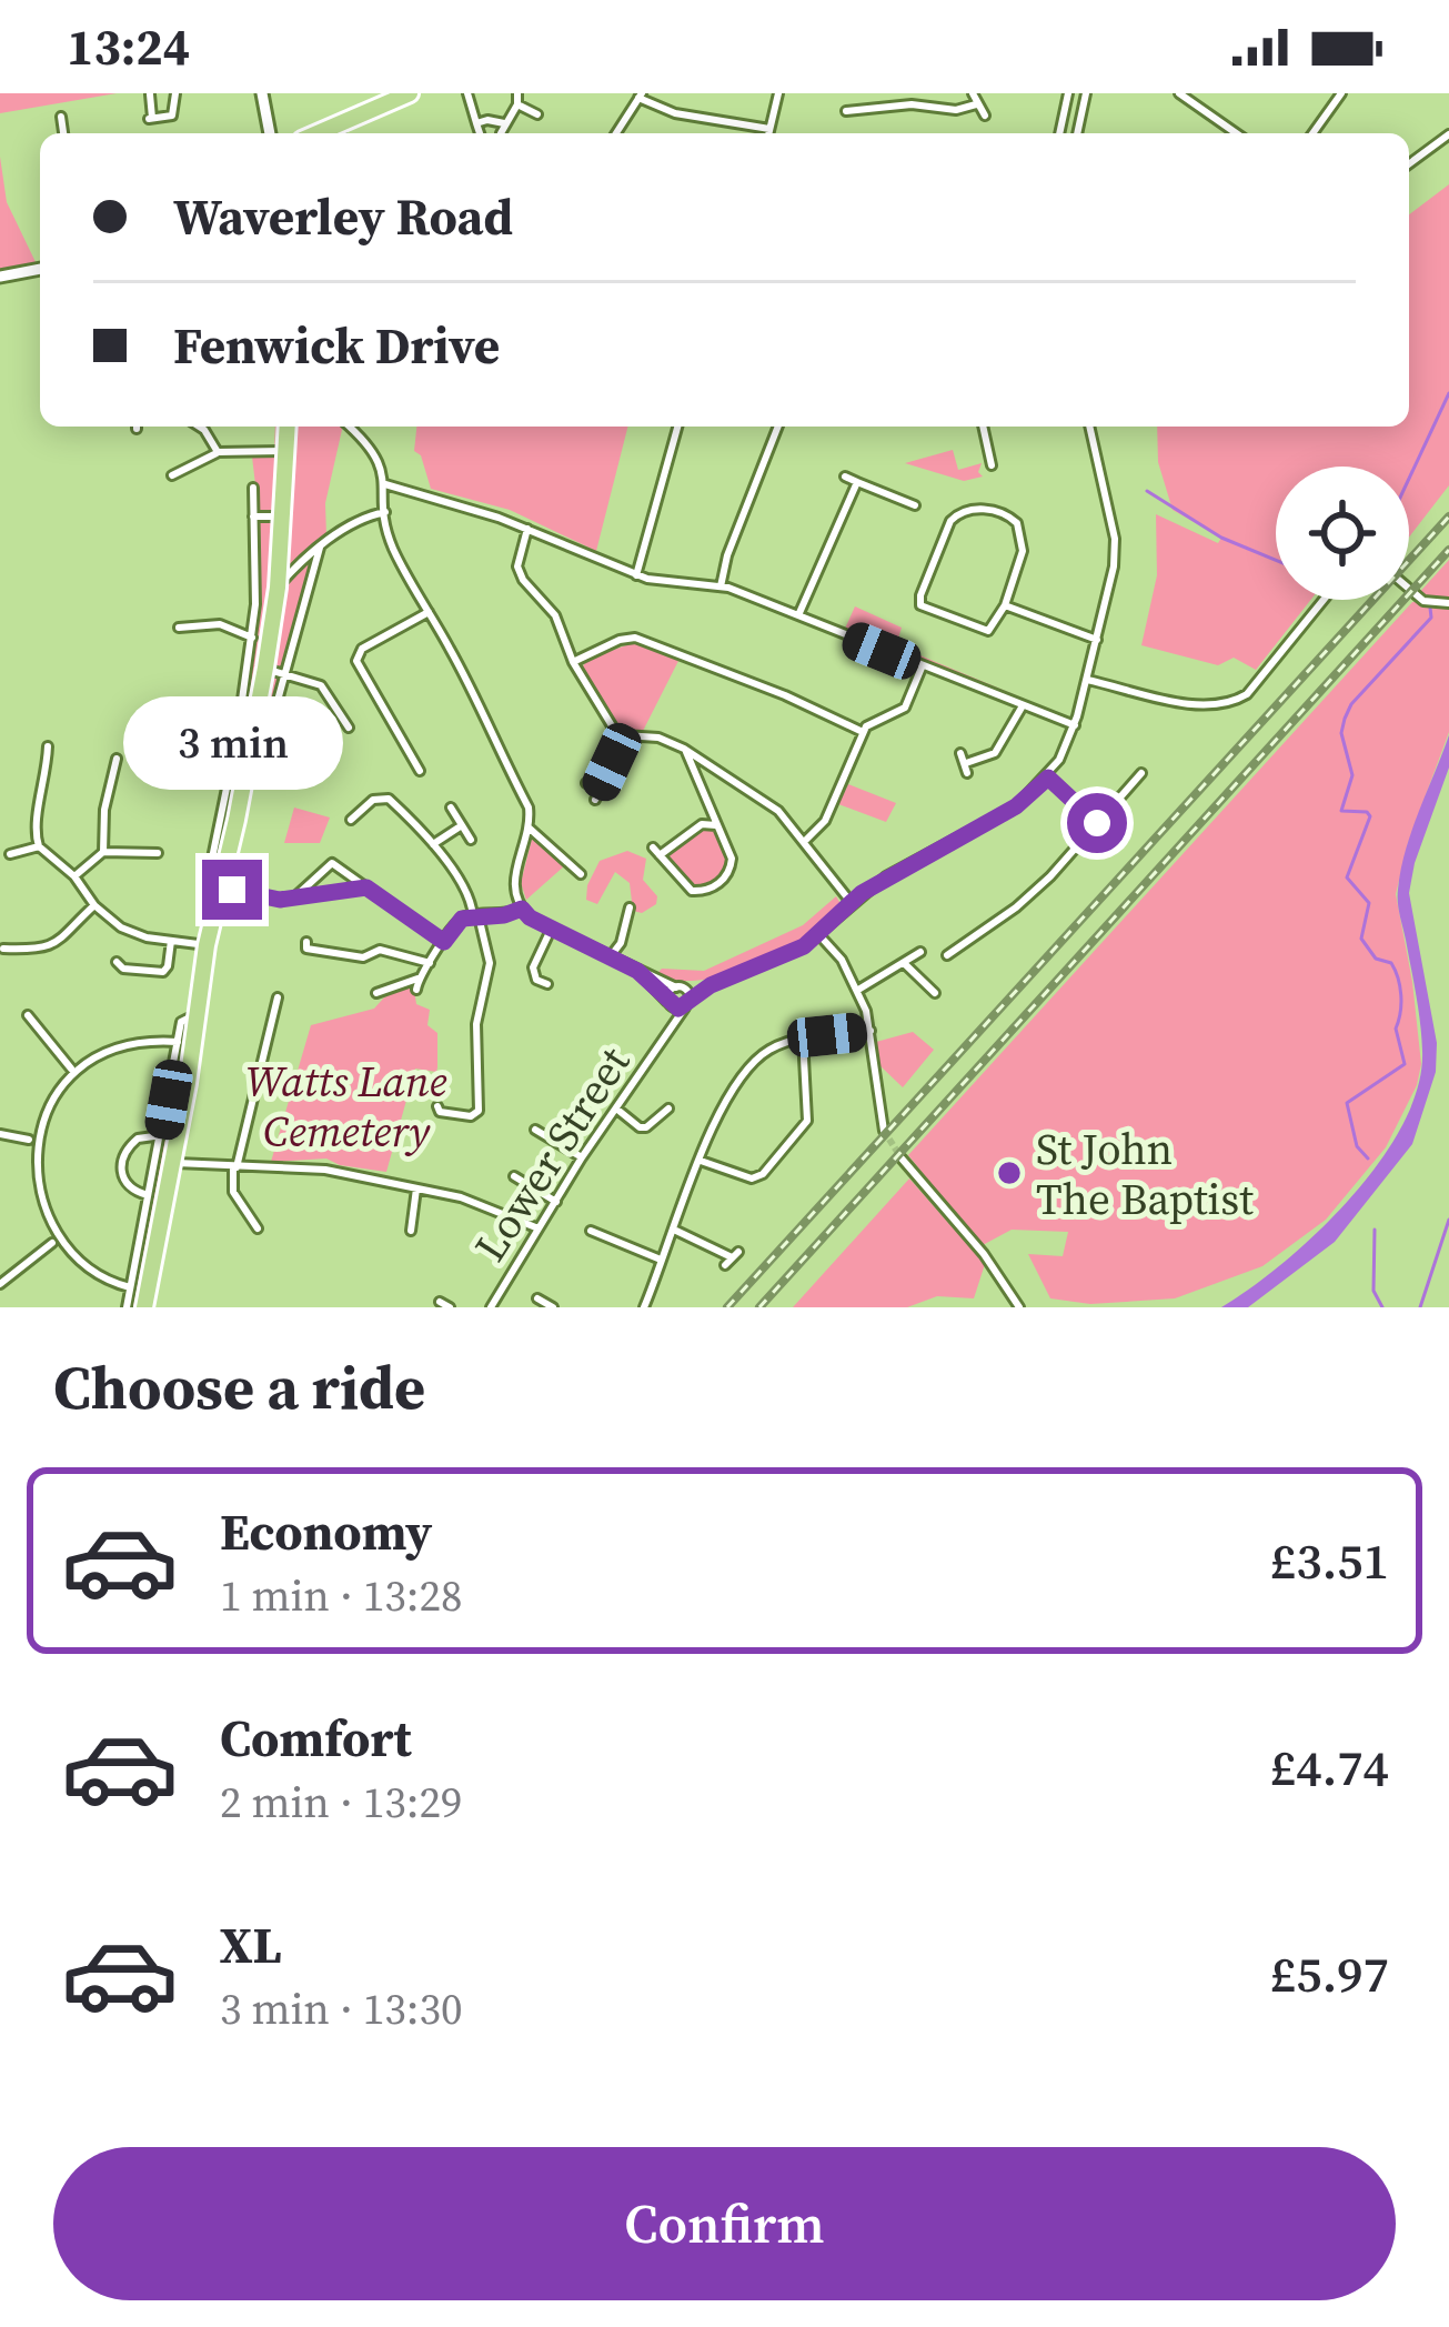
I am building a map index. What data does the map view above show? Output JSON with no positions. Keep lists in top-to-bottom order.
{
  "streets": {
    "street": ["Lower Street"]
  },
  "parks": ["Watts Lane Cemetery"],
  "places": ["St John The Baptist"],
  "page": {
    "status": "13:24",
    "banner": ["Waverley Road", "Fenwick Drive"],
    "bubble": "3 min",
    "heading": "Choose a ride",
    "list": [
      {
        "name": "Economy",
        "note": "1 min · 13:28",
        "value": "£3.51"
      },
      {
        "name": "Comfort",
        "note": "2 min · 13:29",
        "value": "£4.74"
      },
      {
        "name": "XL",
        "note": "3 min · 13:30",
        "value": "£5.97"
      }
    ],
    "buttons": "Confirm"
  }
}
